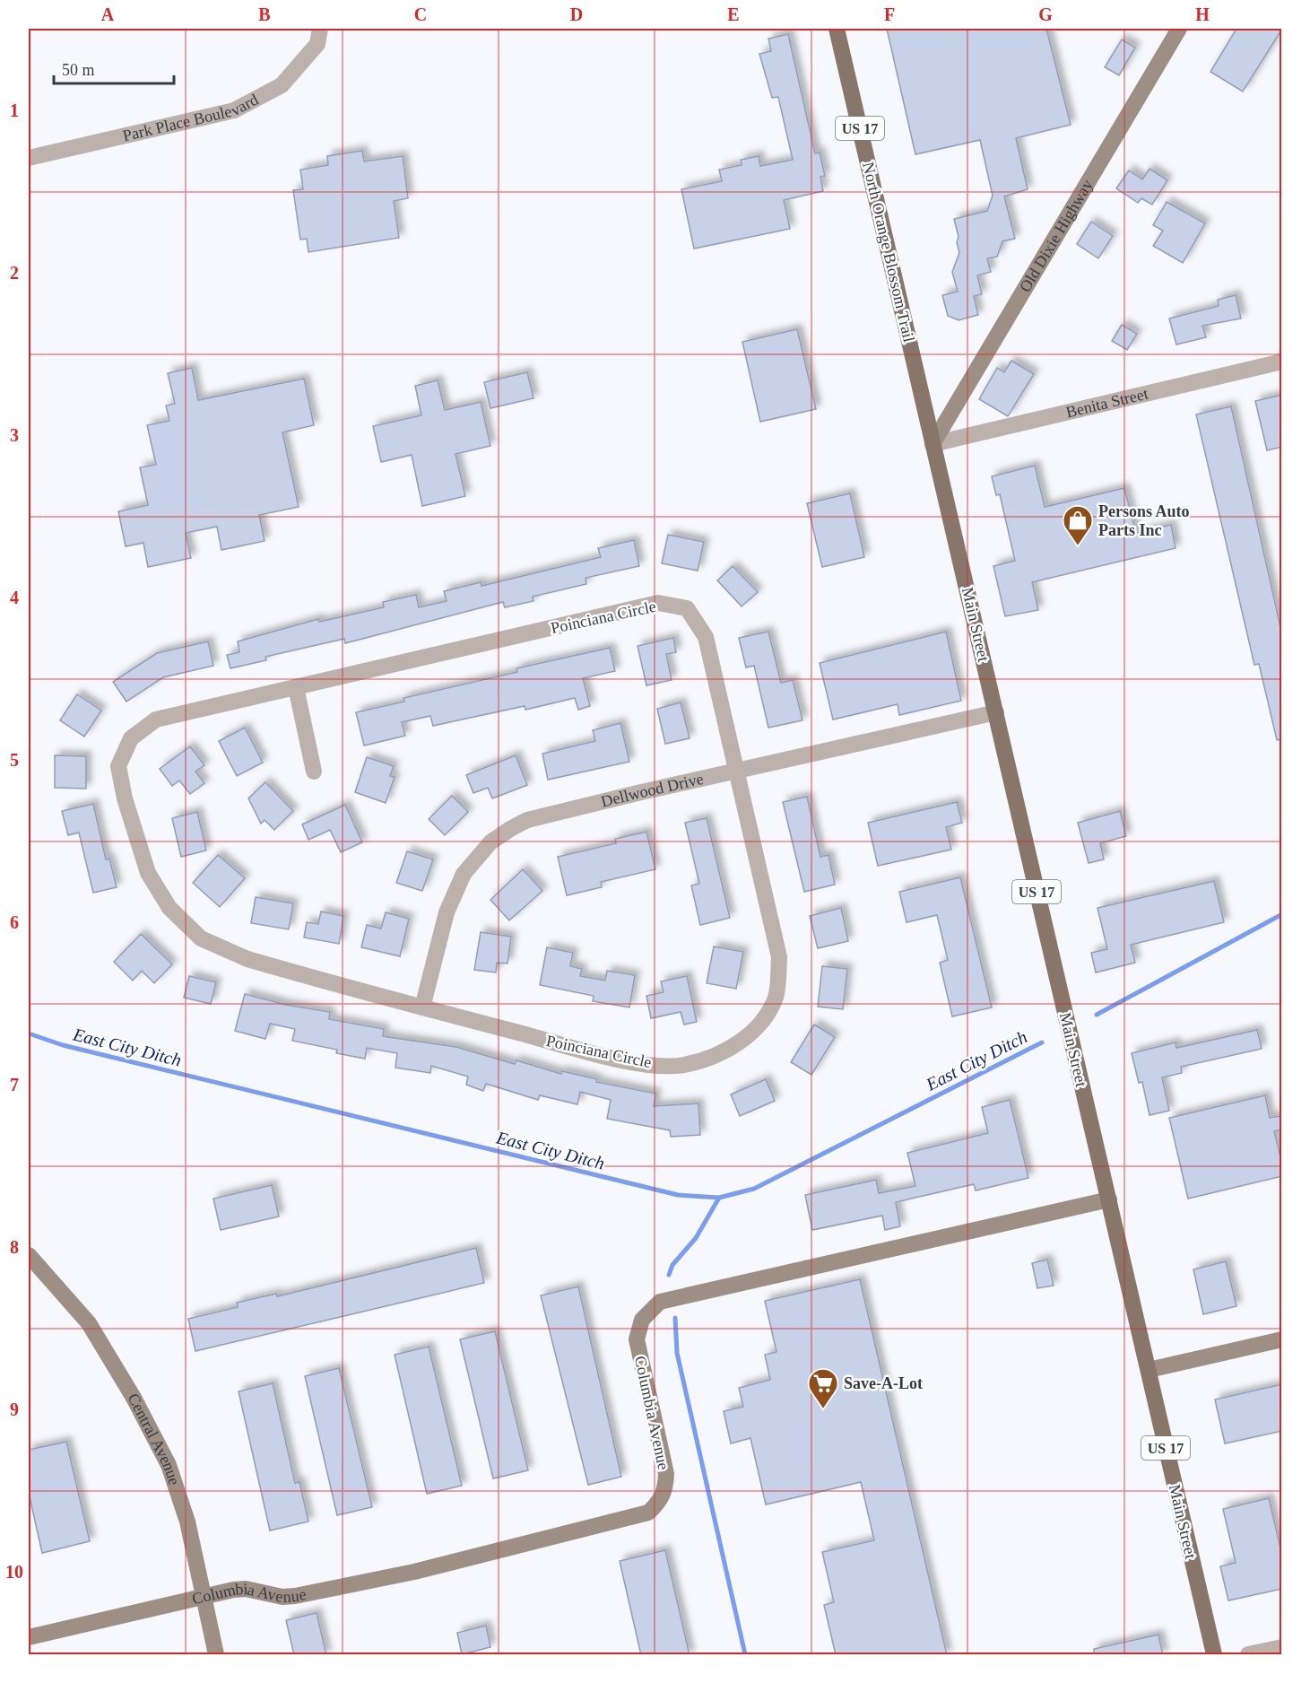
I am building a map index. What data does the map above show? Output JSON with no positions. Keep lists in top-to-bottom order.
{
  "streets": {
    "main road": ["US 17", "North Orange Blossom Trail", "Main Street"],
    "street": [
      "Park Place Boulevard",
      "Old Dixie Highway",
      "Benita Street",
      "Poinciana Circle",
      "Dellwood Drive",
      "Columbia Avenue",
      "Central Avenue"
    ]
  },
  "crossings": [
    ["Old Dixie Highway", "North Orange Blossom Trail"],
    ["Old Dixie Highway", "Benita Street"],
    ["Old Dixie Highway", "Main Street"],
    ["North Orange Blossom Trail", "Benita Street"],
    ["North Orange Blossom Trail", "Main Street"],
    ["Benita Street", "Main Street"],
    ["Poinciana Circle", "Dellwood Drive"],
    ["Main Street", "Dellwood Drive"],
    ["Main Street", "Columbia Avenue"],
    ["Columbia Avenue", "Central Avenue"]
  ],
  "water": ["East City Ditch"],
  "places": {
    "shop": ["Persons Auto Parts Inc"],
    "supermarket": ["Save-A-Lot"]
  },
  "scale_bar": "50 m",
  "grid": {
    "columns": [
      "A",
      "B",
      "C",
      "D",
      "E",
      "F",
      "G",
      "H"
    ],
    "rows": [
      "1",
      "2",
      "3",
      "4",
      "5",
      "6",
      "7",
      "8",
      "9",
      "10"
    ]
  }
}
